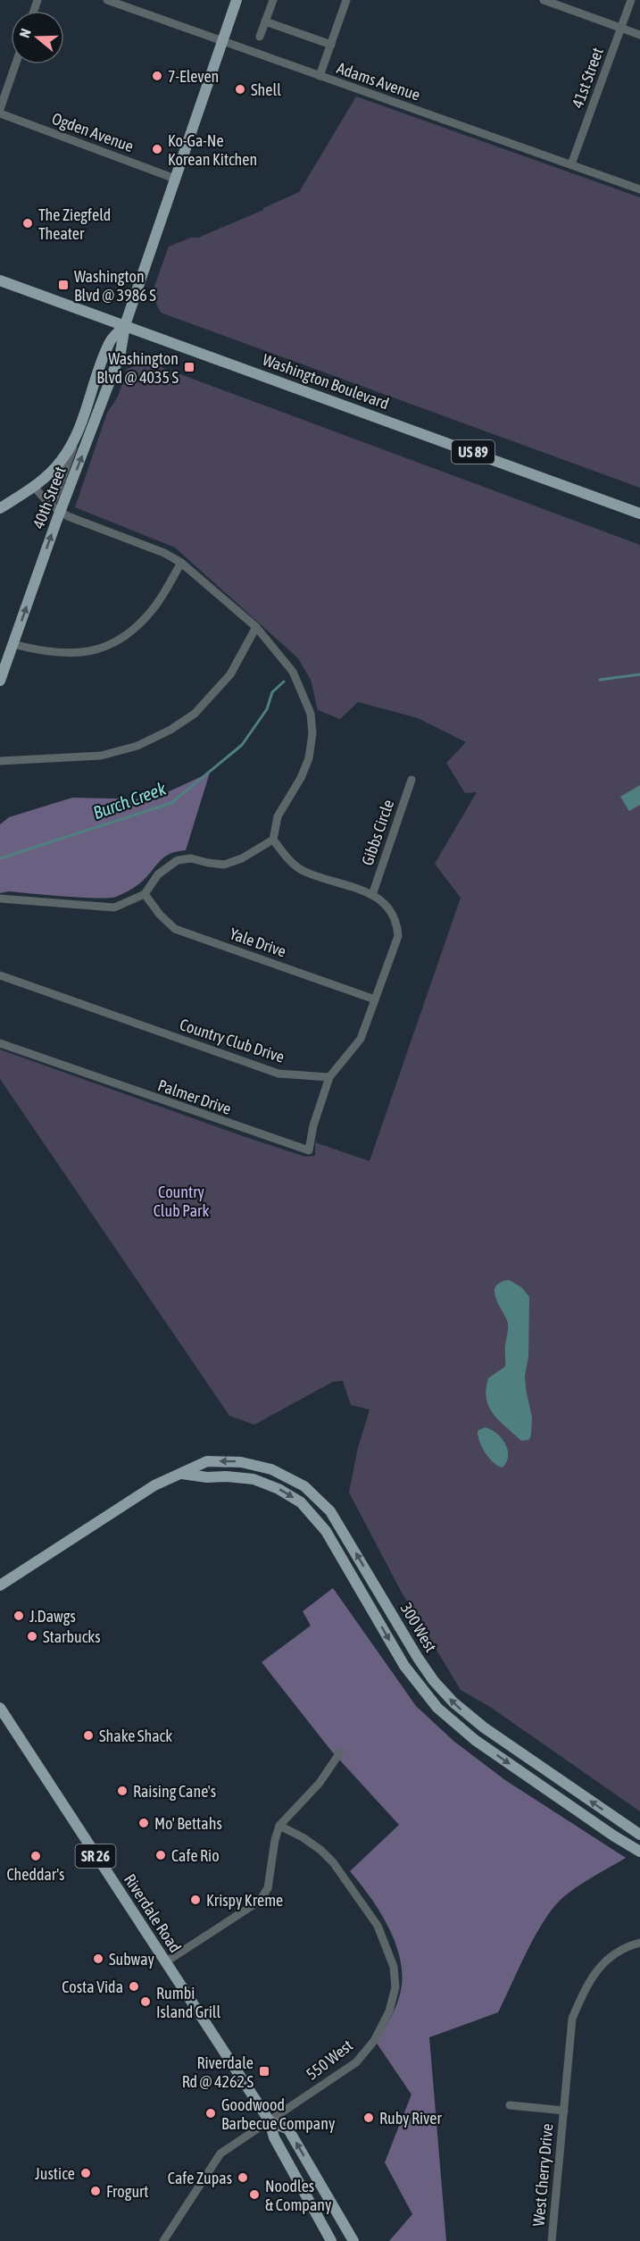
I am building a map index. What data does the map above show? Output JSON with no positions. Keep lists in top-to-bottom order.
{
  "streets": {
    "main road": [
      "Washington Boulevard",
      "US 89",
      "40th Street",
      "300 West",
      "SR 26",
      "Riverdale Road"
    ],
    "street": [
      "41st Street",
      "Adams Avenue",
      "Ogden Avenue",
      "Gibbs Circle",
      "Yale Drive",
      "Country Club Drive",
      "Palmer Drive",
      "550 West",
      "West Cherry Drive"
    ]
  },
  "crossings": [
    ["41st Street", "Adams Avenue"],
    ["Adams Avenue", "40th Street"],
    ["Ogden Avenue", "40th Street"],
    ["Washington Boulevard", "40th Street"],
    ["Country Club Drive", "Palmer Drive"],
    ["SR 26", "Riverdale Road"],
    ["SR 26", "550 West"],
    ["Riverdale Road", "550 West"]
  ],
  "water": ["Burch Creek"],
  "parks": ["Country Club Park"],
  "places": {
    "other": [
      "7-Eleven",
      "Shell",
      "Ko-Ga-Ne Korean Kitchen",
      "The Ziegfeld Theater",
      "J.Dawgs",
      "Starbucks",
      "Shake Shack",
      "Raising Cane's",
      "Mo' Bettahs",
      "Cafe Rio",
      "Cheddar's",
      "Krispy Kreme",
      "Subway",
      "Costa Vida",
      "Rumbi Island Grill",
      "Goodwood Barbecue Company",
      "Ruby River",
      "Justice",
      "Cafe Zupas",
      "Frogurt",
      "Noodles & Company"
    ],
    "transit": ["Washington Blvd @ 3986 S", "Washington Blvd @ 4035 S", "Riverdale Rd @ 4262 S"]
  },
  "north": "left"
}
